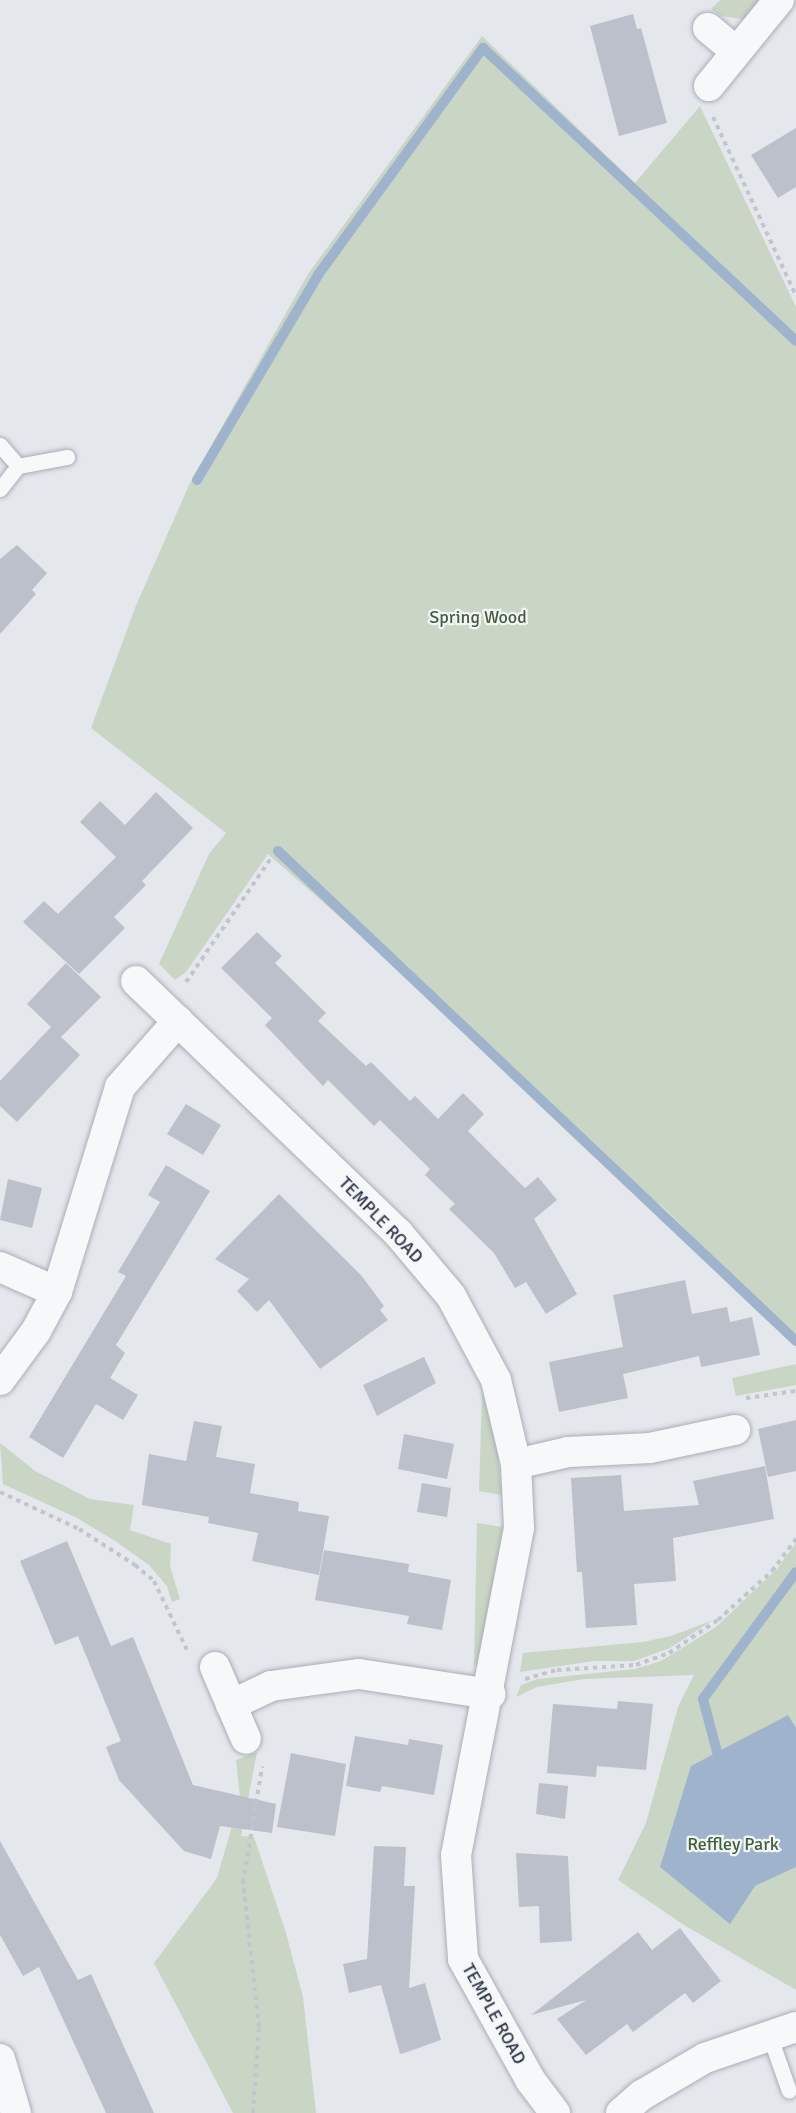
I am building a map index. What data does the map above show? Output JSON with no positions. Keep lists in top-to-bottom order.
{
  "streets": {
    "street": ["TEMPLE ROAD"]
  },
  "parks": ["Spring Wood", "Reffley Park"]
}
